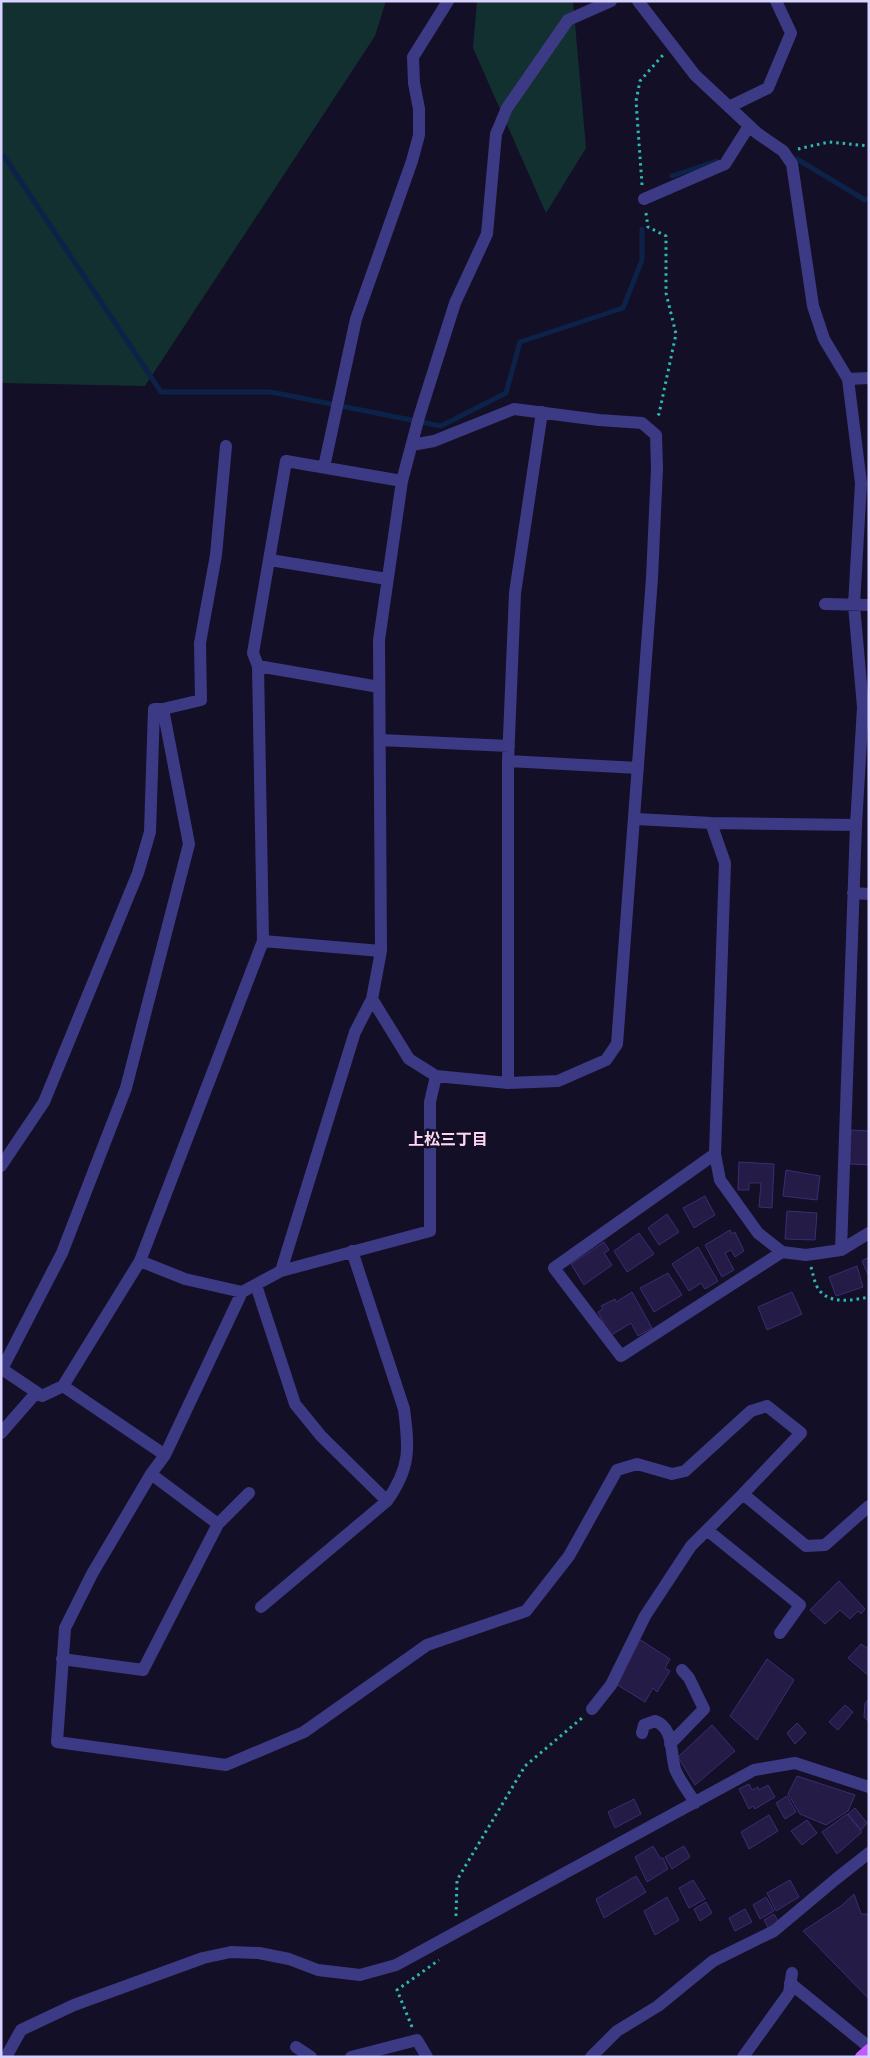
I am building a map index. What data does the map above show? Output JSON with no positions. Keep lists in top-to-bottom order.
{
  "districts": ["上松三丁目"]
}
